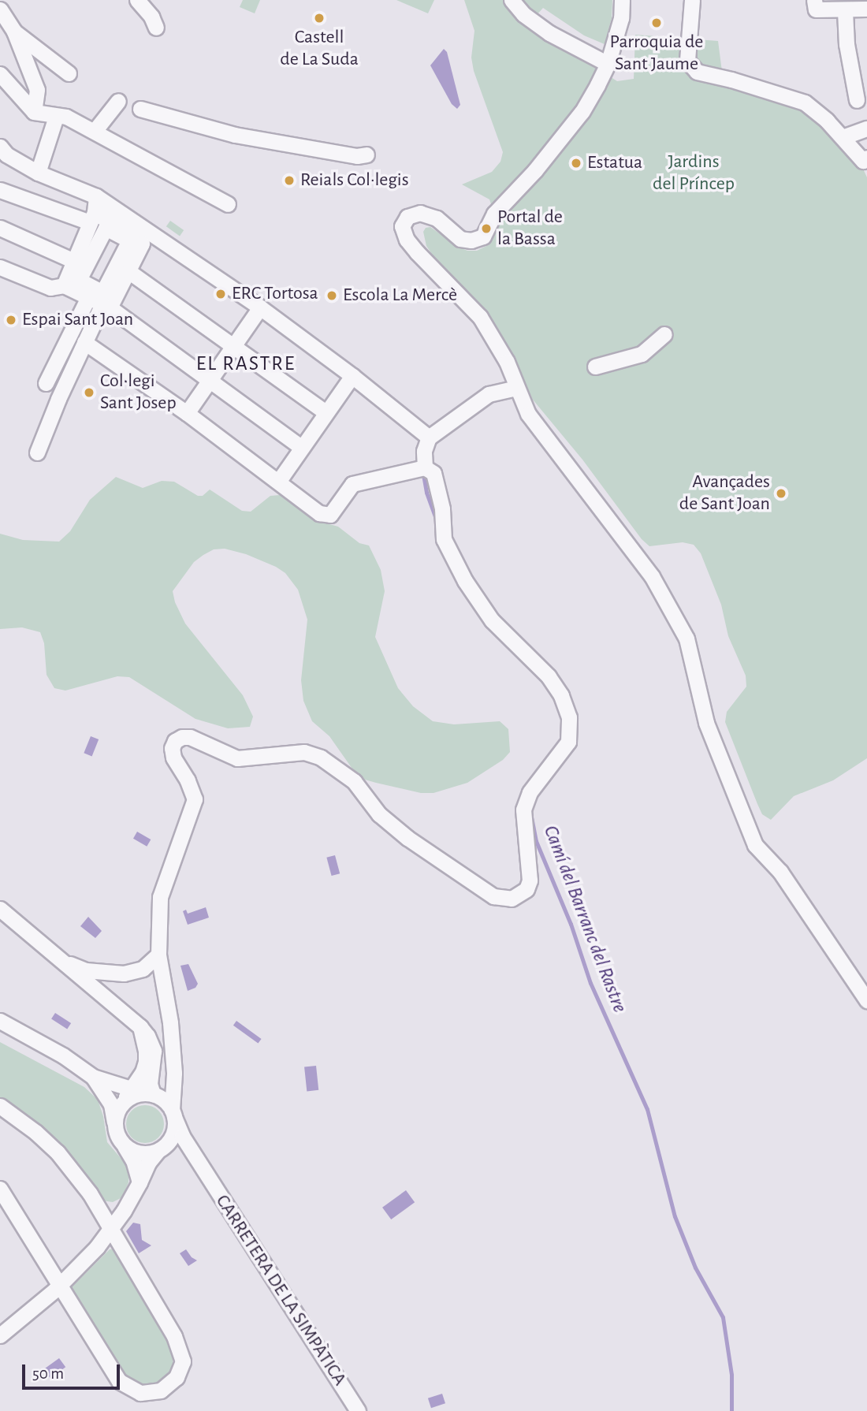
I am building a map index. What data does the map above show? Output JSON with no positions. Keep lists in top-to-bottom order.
{
  "streets": {
    "street": ["CARRETERA DE LA SIMPÀTICA"]
  },
  "districts": ["EL RASTRE"],
  "water": ["Camí del Barranc del Rastre"],
  "parks": ["Jardins del Príncep"],
  "places": [
    "Castell de La Suda",
    "Parroquia de Sant Jaume",
    "Estatua",
    "Reials Col·legis",
    "Portal de la Bassa",
    "ERC Tortosa",
    "Escola La Mercè",
    "Espai Sant Joan",
    "Col·legi Sant Josep",
    "Avançades de Sant Joan"
  ],
  "scale_bar": "50 m"
}
